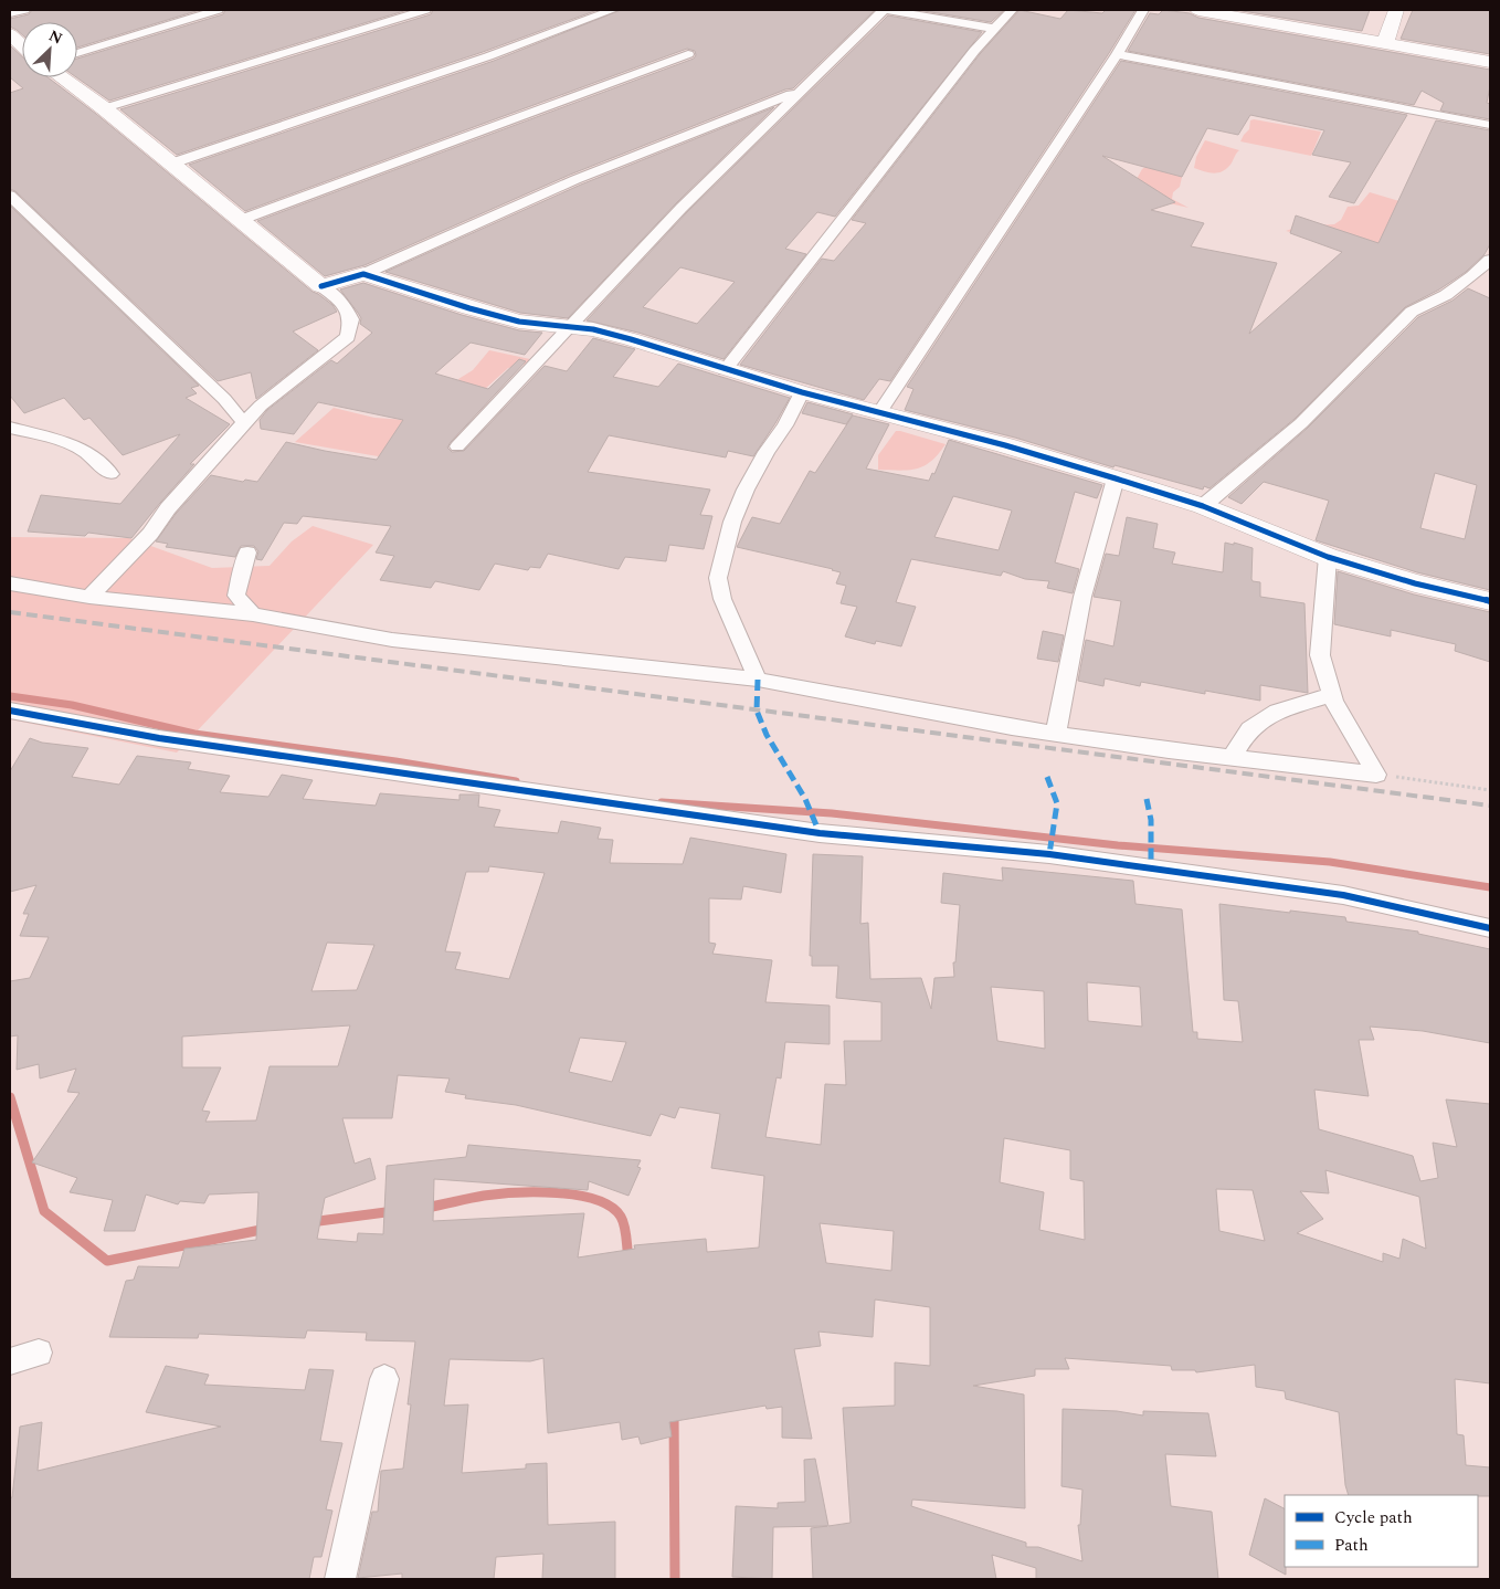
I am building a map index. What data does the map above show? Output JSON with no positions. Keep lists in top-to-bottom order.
{
  "legend": ["Cycle path", "Path"],
  "north": "top right"
}
